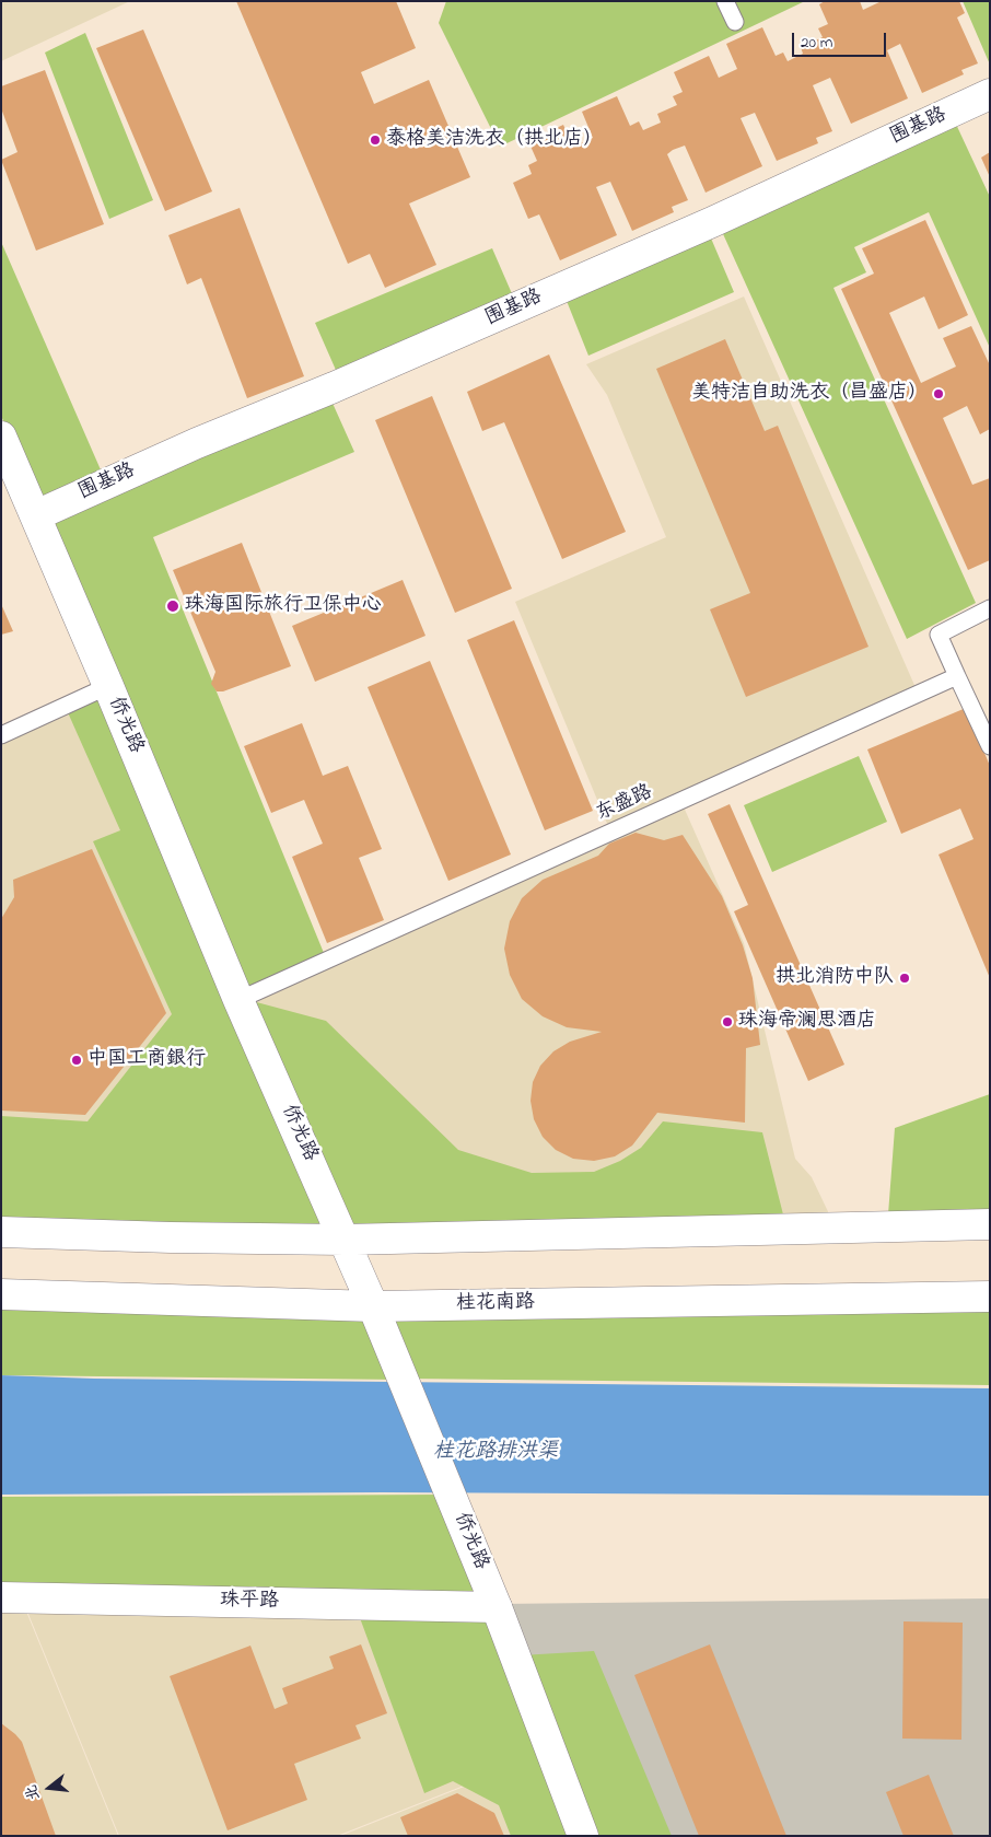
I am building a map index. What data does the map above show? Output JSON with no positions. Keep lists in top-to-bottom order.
{
  "streets": {
    "street": [
      "围基路",
      "侨光路",
      "桂花南路",
      "珠平路"
    ],
    "lane": ["东盛路"]
  },
  "crossings": [
    ["围基路", "侨光路"],
    ["侨光路", "东盛路"],
    ["侨光路", "桂花南路"],
    ["侨光路", "珠平路"]
  ],
  "water": ["桂花路排洪渠"],
  "places": [
    "泰格美洁洗衣（拱北店）",
    "美特洁自助洗衣（昌盛店）",
    "珠海国际旅行卫保中心",
    "拱北消防中队",
    "珠海帝澜思酒店",
    "中国工商銀行"
  ],
  "scale_bar": "20 m",
  "north": "left"
}
